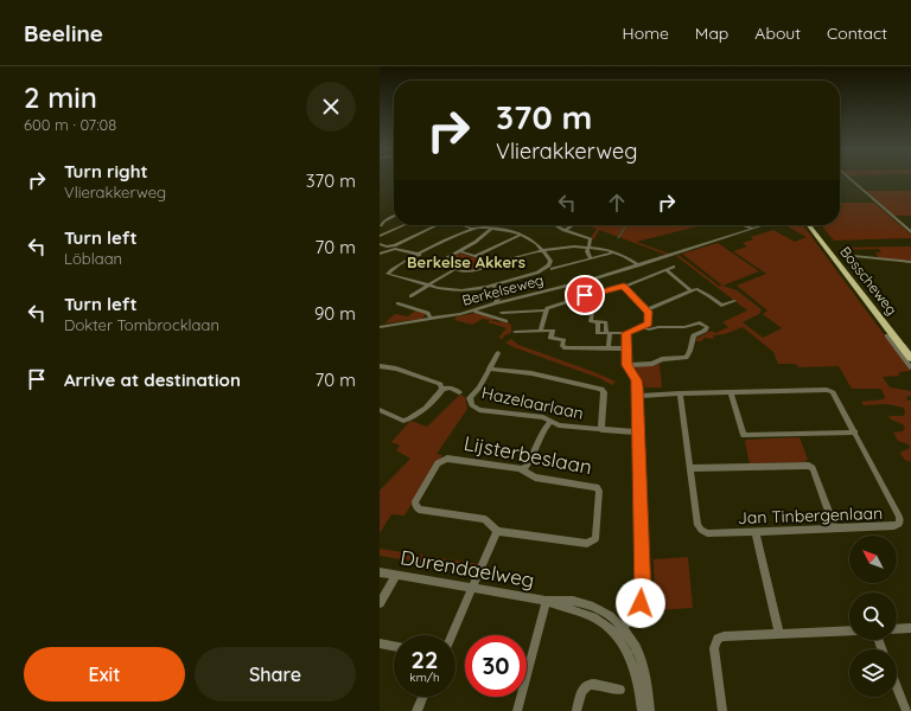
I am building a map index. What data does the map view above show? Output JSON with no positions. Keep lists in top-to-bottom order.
{
  "streets": {
    "main road": ["Bosscheweg"],
    "street": [
      "Berkelseweg",
      "Hazelaarlaan",
      "Lijsterbeslaan",
      "Jan Tinbergenlaan",
      "Durendaelweg"
    ]
  },
  "districts": ["Berkelse Akkers"],
  "north": "top left",
  "page": {
    "header": "Beeline",
    "nav": [
      "Home",
      "Map",
      "About",
      "Contact"
    ],
    "heading": ["2 min", "600 m · 07:08"],
    "turn": ["370 m", "Vlierakkerweg"],
    "list": [
      {
        "name": "Turn right",
        "note": "Vlierakkerweg",
        "value": "370 m"
      },
      {
        "name": "Turn left",
        "note": "Löblaan",
        "value": "70 m"
      },
      {
        "name": "Turn left",
        "note": "Dokter Tombrocklaan",
        "value": "90 m"
      },
      {
        "name": "Arrive at destination",
        "value": "70 m"
      }
    ],
    "speed": "22 km/h",
    "limit": "30",
    "buttons": ["Exit", "Share"]
  }
}
